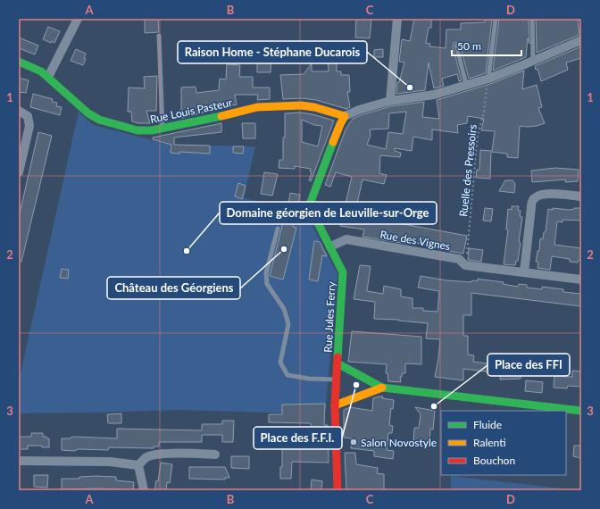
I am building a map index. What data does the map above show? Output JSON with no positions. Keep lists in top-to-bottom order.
{
  "streets": {
    "street": ["Rue Louis Pasteur", "Rue des Vignes", "Rue Jules Ferry"],
    "path": ["Ruelle des Pressoirs"]
  },
  "crossings": [
    ["Rue Louis Pasteur", "Rue Jules Ferry"],
    ["Ruelle des Pressoirs", "Rue des Vignes"],
    ["Rue des Vignes", "Rue Jules Ferry"]
  ],
  "places": [
    "Raison Home - Stéphane Ducarois",
    "Château des Géorgiens",
    "Domaine géorgien de Leuville-sur-Orge",
    "Place des F.F.I.",
    "Place des FFI",
    "Salon Novostyle"
  ],
  "legend": ["Fluide", "Ralenti", "Bouchon"],
  "scale_bar": "50 m",
  "grid": {
    "columns": [
      "A",
      "B",
      "C",
      "D"
    ],
    "rows": ["1", "2", "3"]
  }
}
